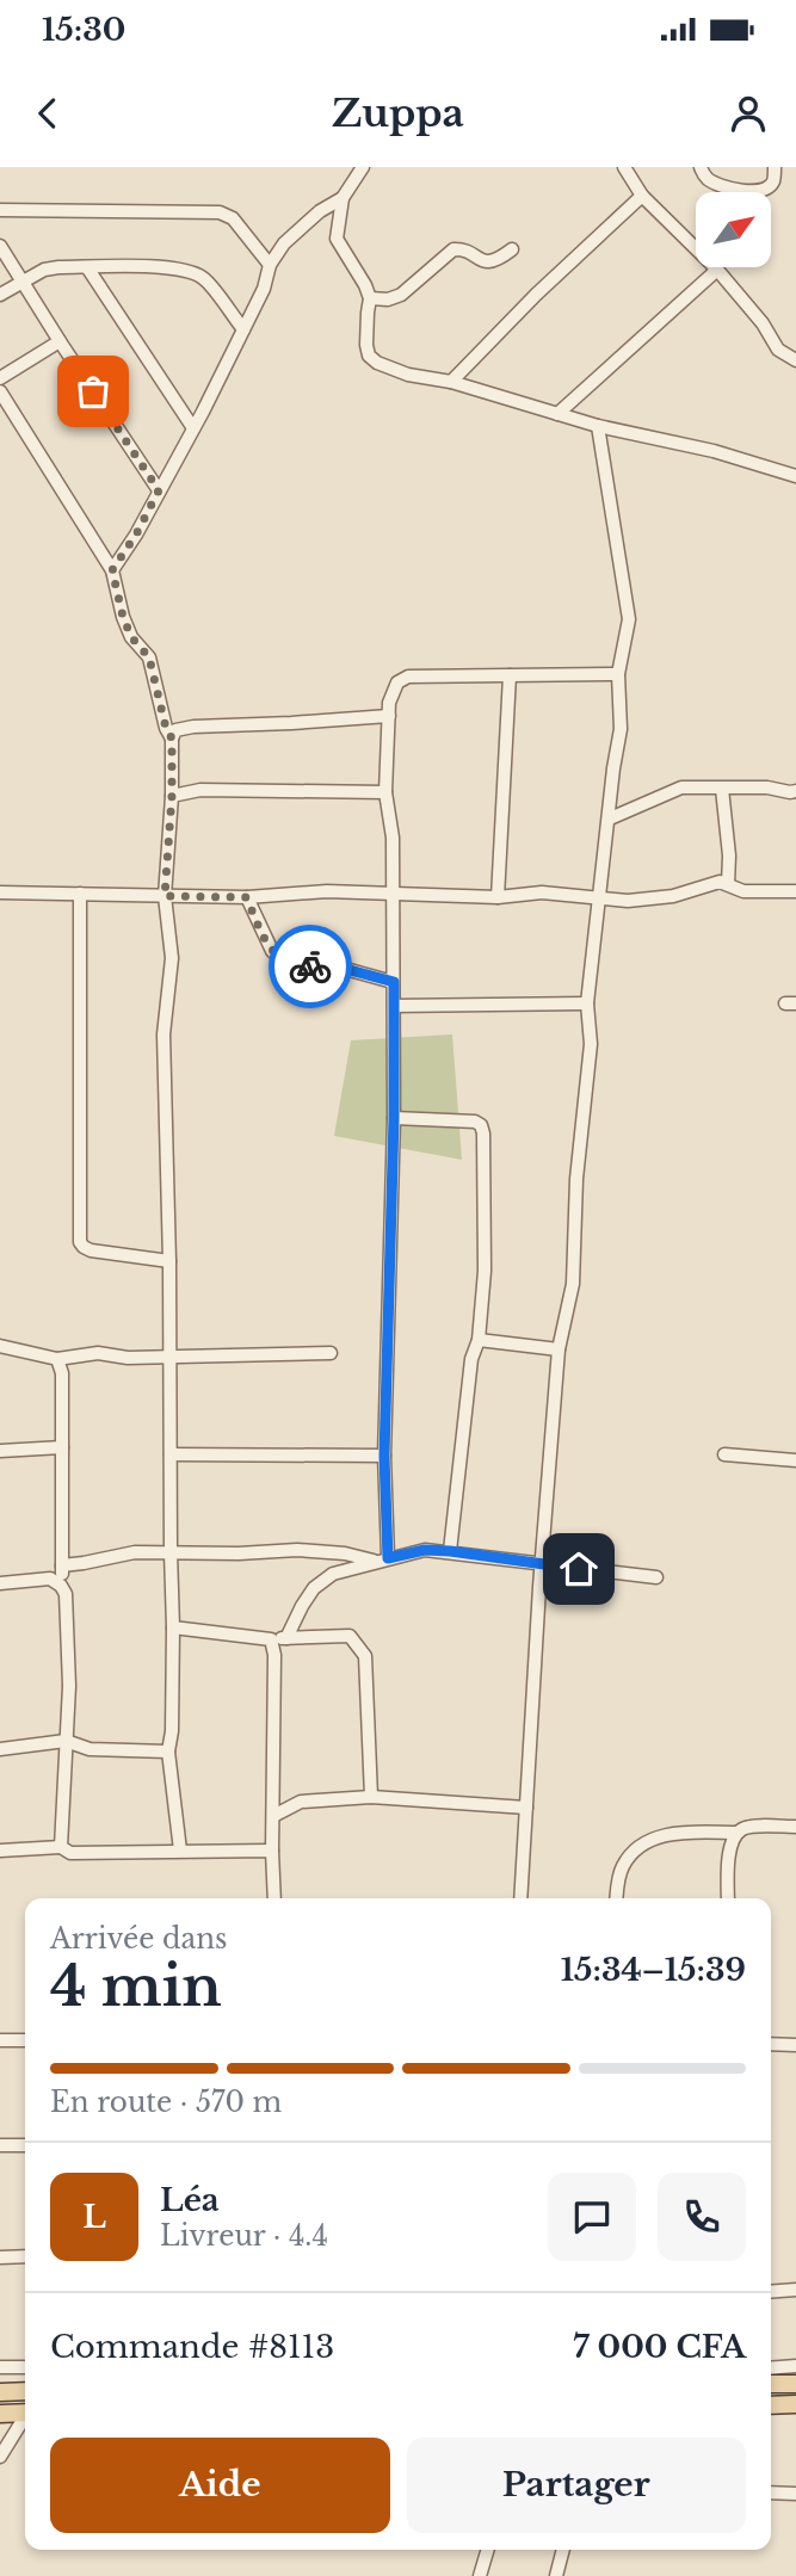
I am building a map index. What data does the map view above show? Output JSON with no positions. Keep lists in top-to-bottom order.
{
  "north": "top right",
  "page": {
    "status": "15:30",
    "header": "Zuppa",
    "heading": ["4 min", "Arrivée dans", "15:34–15:39"],
    "panel": [
      "Léa",
      "Livreur · 4.4",
      "Commande #8113",
      "7 000 CFA"
    ],
    "bar": "En route · 570 m",
    "round": "L",
    "buttons": ["Aide", "Partager"]
  }
}
